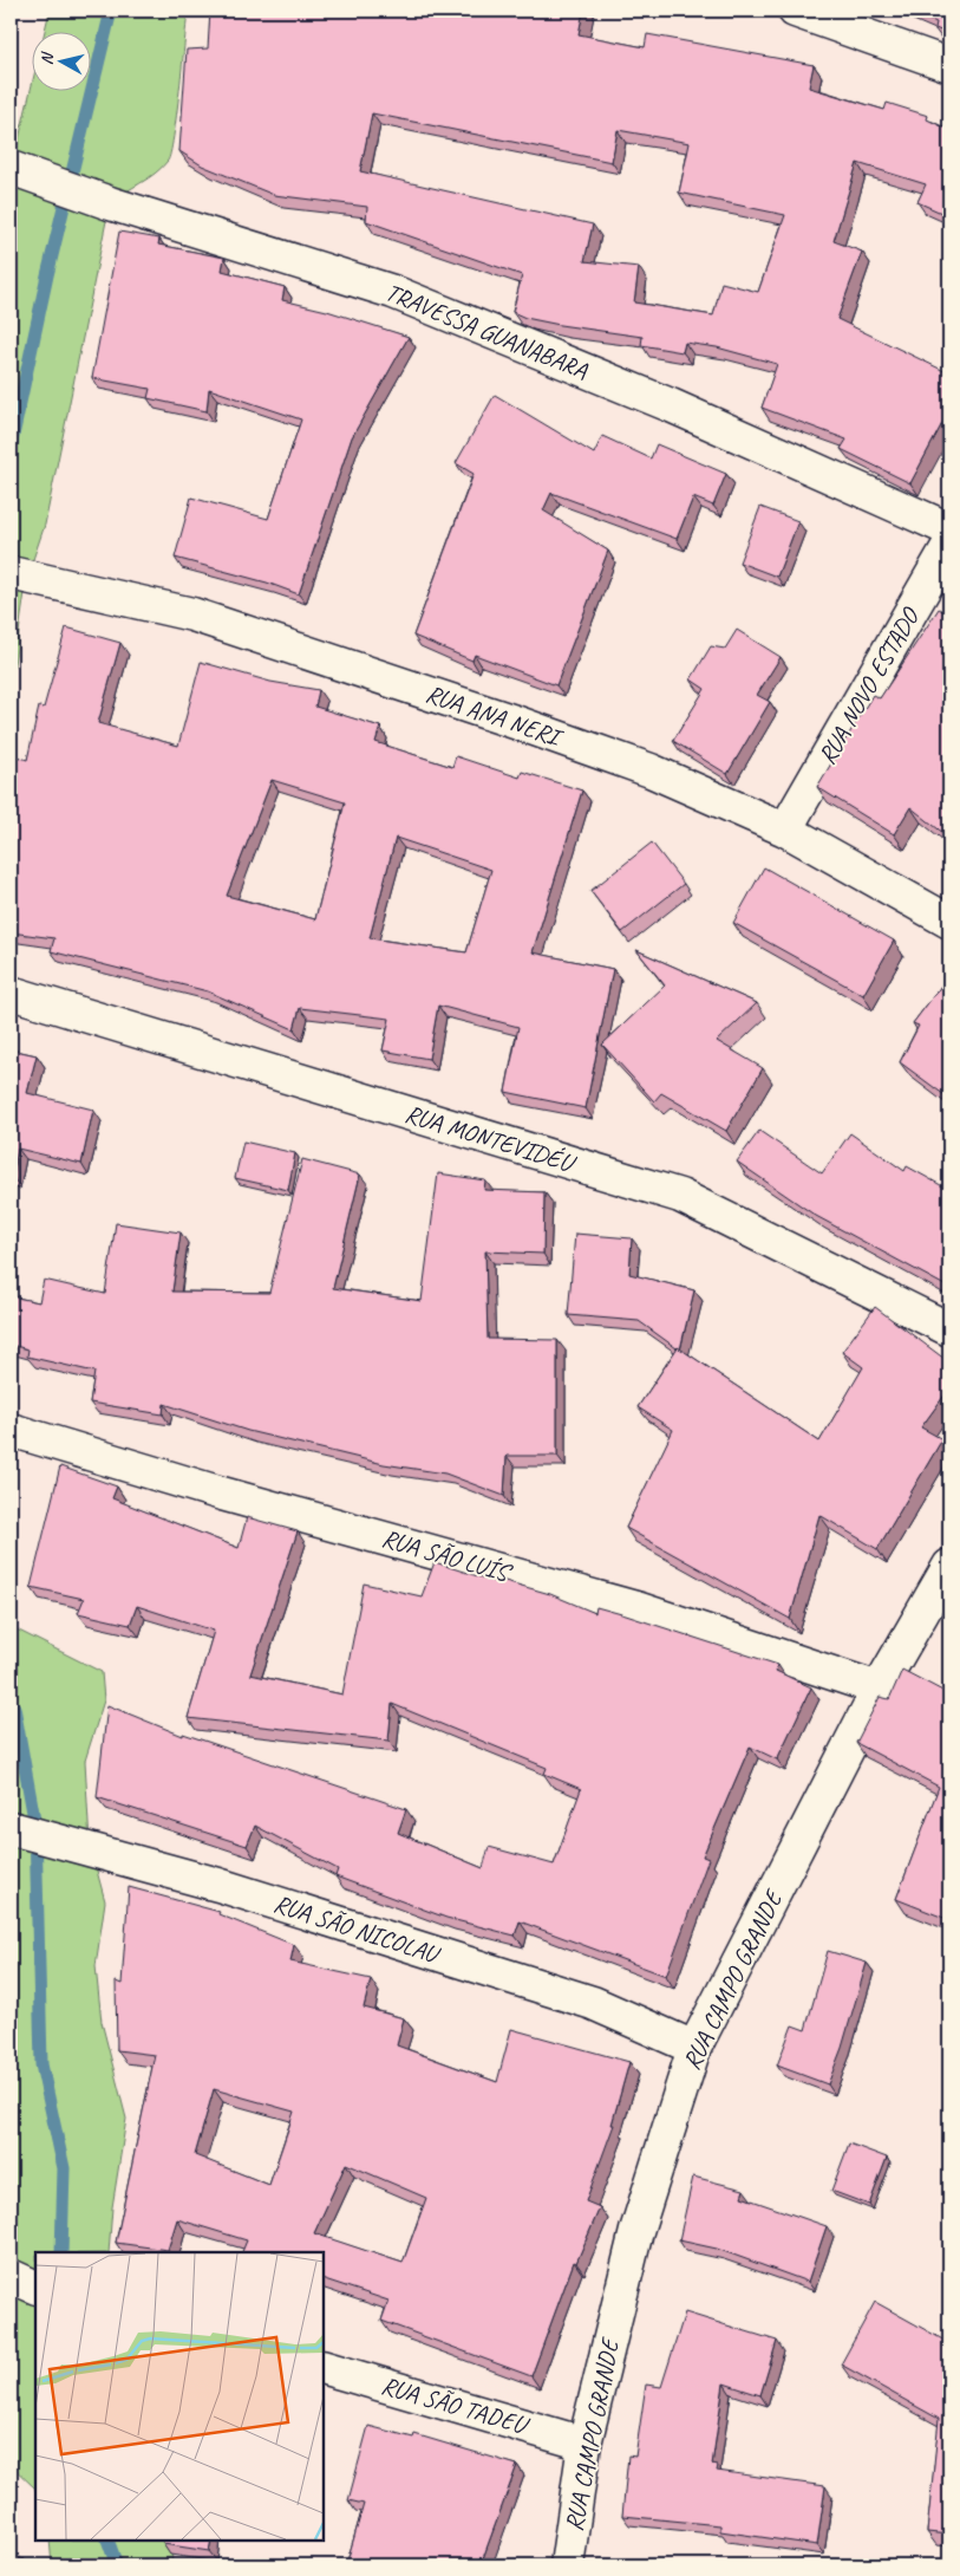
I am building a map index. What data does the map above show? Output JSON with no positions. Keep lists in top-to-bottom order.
{
  "streets": {
    "street": [
      "TRAVESSA GUANABARA",
      "RUA NOVO ESTADO",
      "RUA ANA NERI",
      "RUA MONTEVIDÉU",
      "RUA SÃO LUÍS",
      "RUA SÃO NICOLAU",
      "RUA CAMPO GRANDE",
      "RUA SÃO TADEU"
    ]
  },
  "crossings": [
    ["RUA NOVO ESTADO", "RUA ANA NERI"],
    ["RUA SÃO LUÍS", "RUA CAMPO GRANDE"],
    ["RUA SÃO NICOLAU", "RUA CAMPO GRANDE"],
    ["RUA CAMPO GRANDE", "RUA SÃO TADEU"]
  ],
  "north": "left"
}
